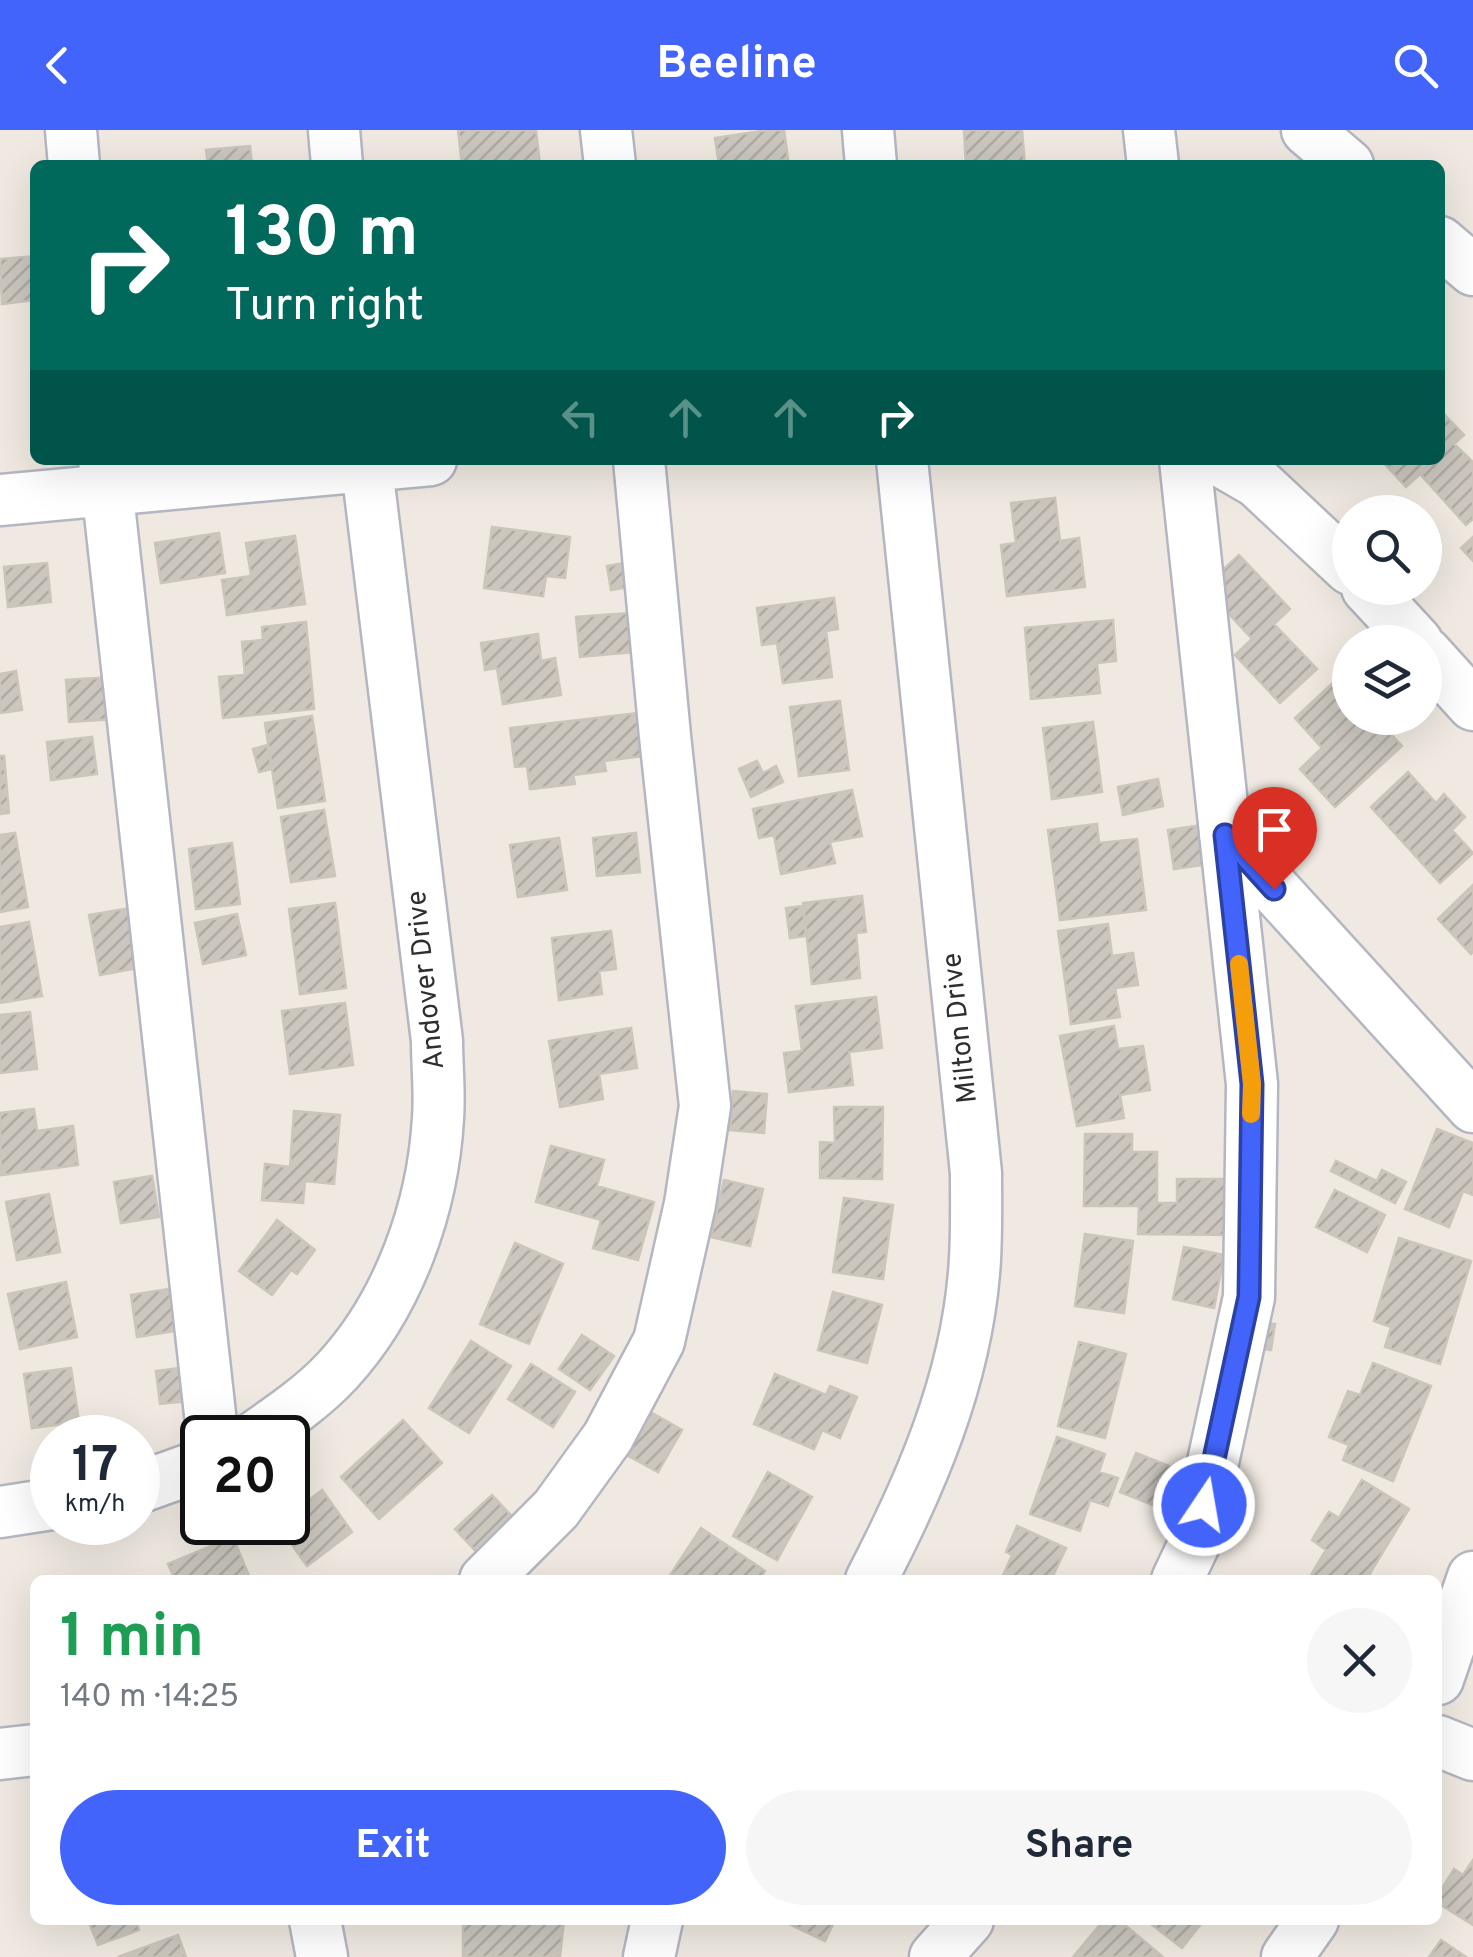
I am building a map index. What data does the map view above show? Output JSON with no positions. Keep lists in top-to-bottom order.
{
  "streets": {
    "street": ["Andover Drive", "Milton Drive"]
  },
  "page": {
    "header": "Beeline",
    "turn": ["130 m", "Turn right"],
    "speed": "17 km/h",
    "limit": "20",
    "heading": ["1 min", "140 m · 14:25"],
    "buttons": ["Exit", "Share"]
  }
}
